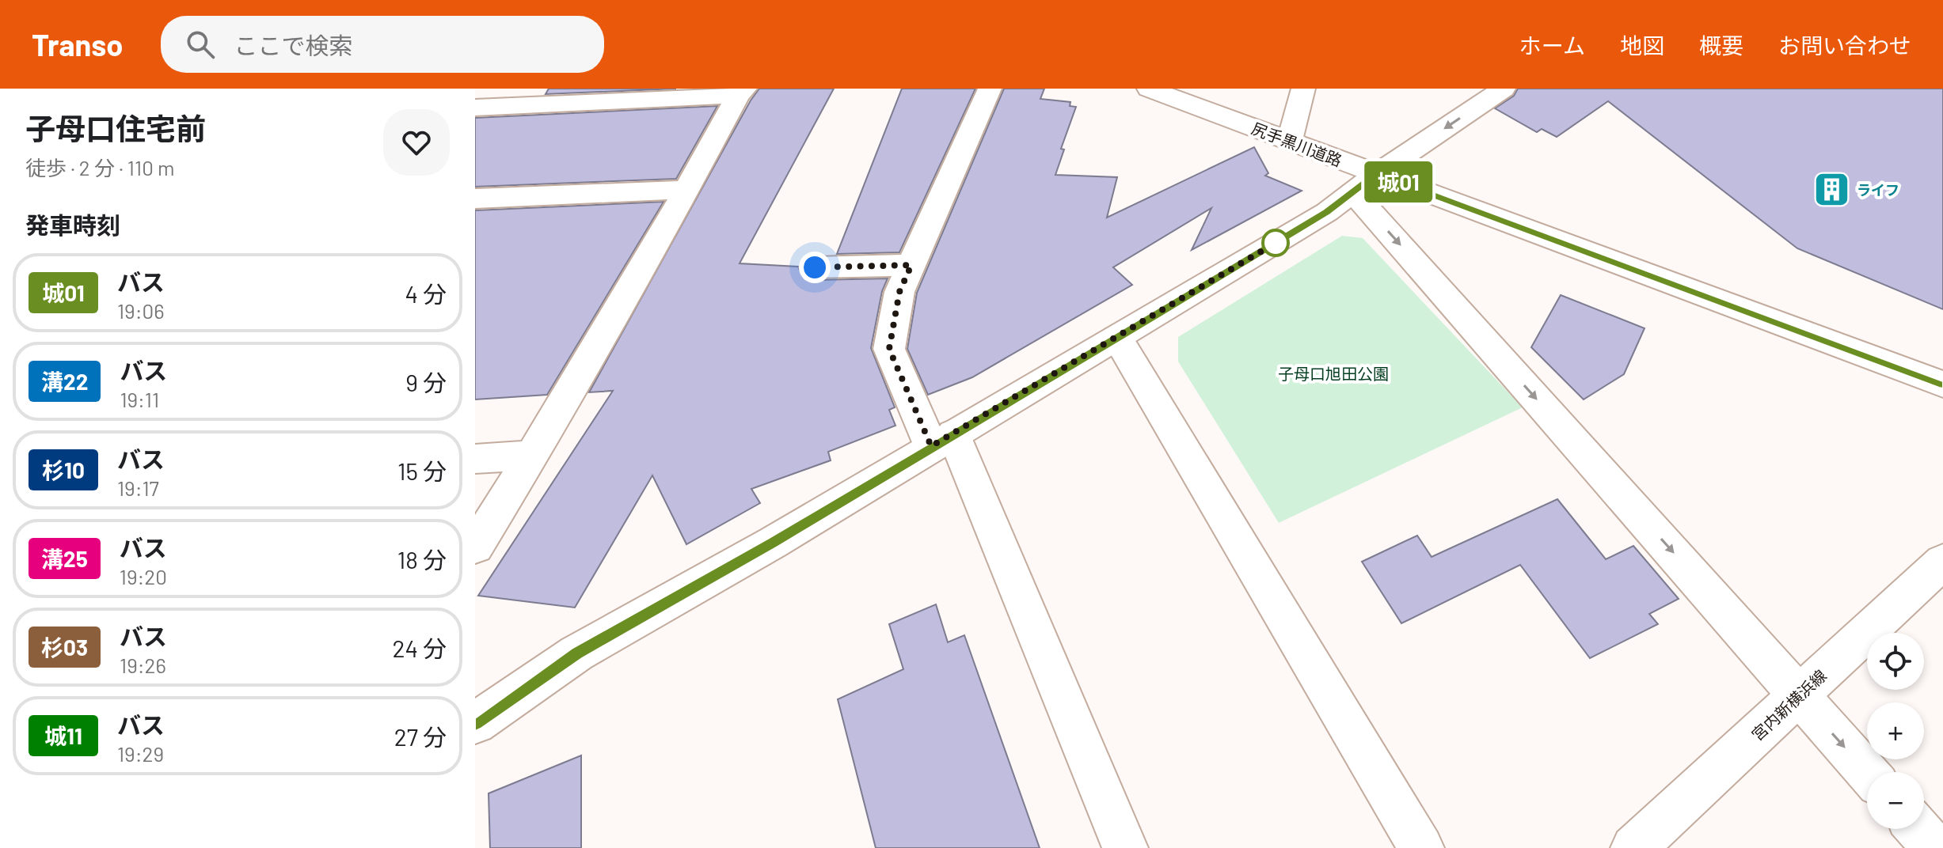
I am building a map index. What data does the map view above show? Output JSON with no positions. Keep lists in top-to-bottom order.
{
  "streets": {
    "street": ["尻手黒川道路", "宮内新横浜線"]
  },
  "parks": ["子母口旭田公園"],
  "places": {
    "building": ["ライフ"]
  },
  "lines": ["bus line 城01"],
  "page": {
    "header": "Transo",
    "search": "ここで検索",
    "nav": [
      "ホーム",
      "地図",
      "概要",
      "お問い合わせ"
    ],
    "heading": [
      ["子母口住宅前", "徒歩 · 2 分 · 110 m"],
      "発車時刻"
    ],
    "on_map": "城01",
    "list": [
      {
        "mark": "城01",
        "name": "バス",
        "note": "19:06",
        "value": "4 分"
      },
      {
        "mark": "溝22",
        "name": "バス",
        "note": "19:11",
        "value": "9 分"
      },
      {
        "mark": "杉10",
        "name": "バス",
        "note": "19:17",
        "value": "15 分"
      },
      {
        "mark": "溝25",
        "name": "バス",
        "note": "19:20",
        "value": "18 分"
      },
      {
        "mark": "杉03",
        "name": "バス",
        "note": "19:26",
        "value": "24 分"
      },
      {
        "mark": "城11",
        "name": "バス",
        "note": "19:29",
        "value": "27 分"
      }
    ],
    "map_buttons": ["+", "−"]
  }
}
